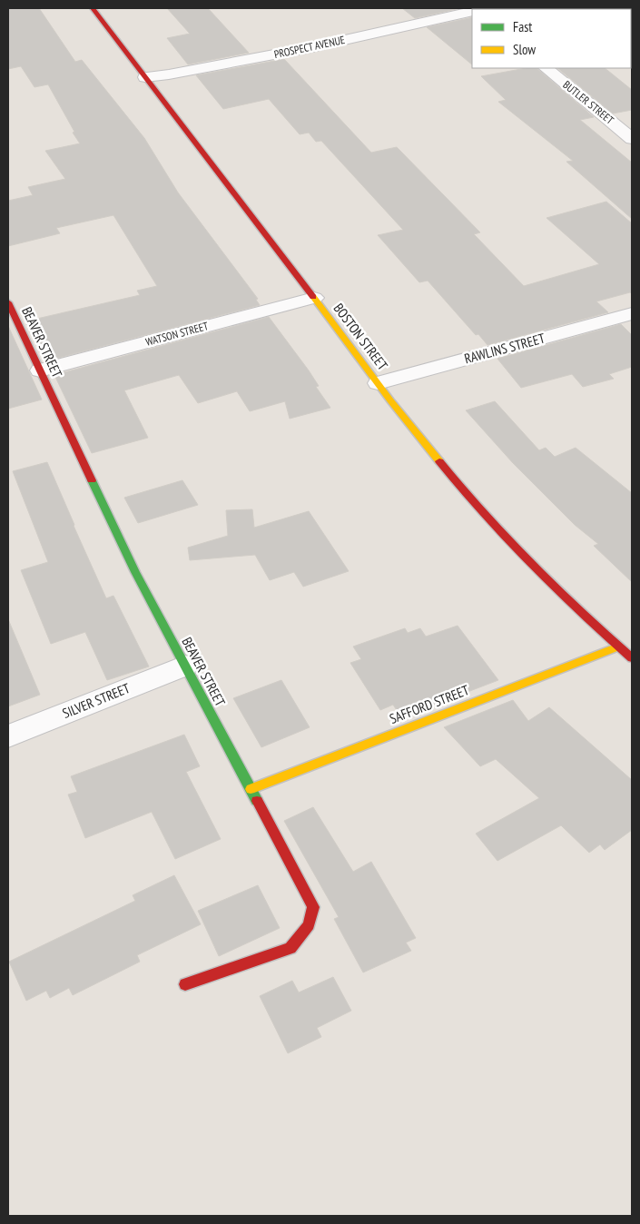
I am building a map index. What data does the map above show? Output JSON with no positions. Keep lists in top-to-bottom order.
{
  "streets": {
    "main road": ["BOSTON STREET", "BEAVER STREET", "SAFFORD STREET"],
    "street": [
      "PROSPECT AVENUE",
      "BUTLER STREET",
      "WATSON STREET",
      "RAWLINS STREET",
      "SILVER STREET"
    ]
  },
  "crossings": [
    ["PROSPECT AVENUE", "BOSTON STREET"],
    ["WATSON STREET", "BOSTON STREET"],
    ["WATSON STREET", "BEAVER STREET"],
    ["BOSTON STREET", "RAWLINS STREET"],
    ["BOSTON STREET", "SAFFORD STREET"],
    ["BEAVER STREET", "SILVER STREET"],
    ["BEAVER STREET", "SAFFORD STREET"]
  ],
  "legend": ["Fast", "Slow"]
}
